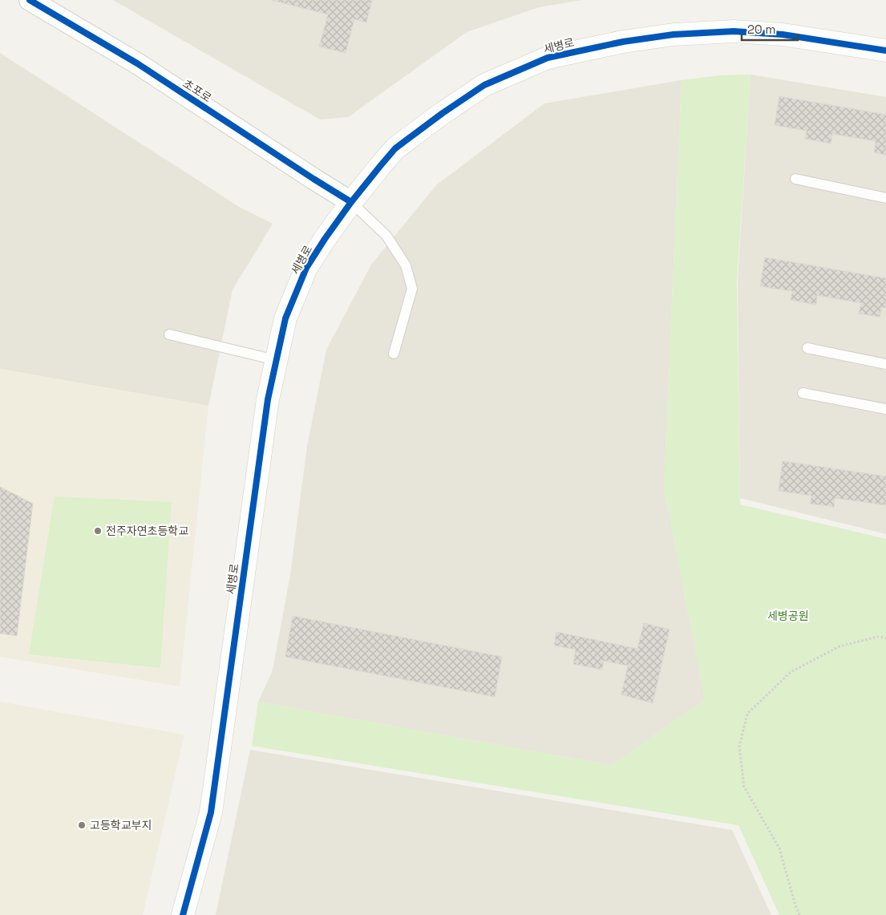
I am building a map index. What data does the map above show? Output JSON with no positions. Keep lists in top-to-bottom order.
{
  "streets": {
    "street": ["세병로", "초포로"]
  },
  "crossings": [
    ["세병로", "초포로"]
  ],
  "parks": ["세병공원"],
  "places": ["전주자연초등학교", "고등학교부지"],
  "scale_bar": "20 m"
}
